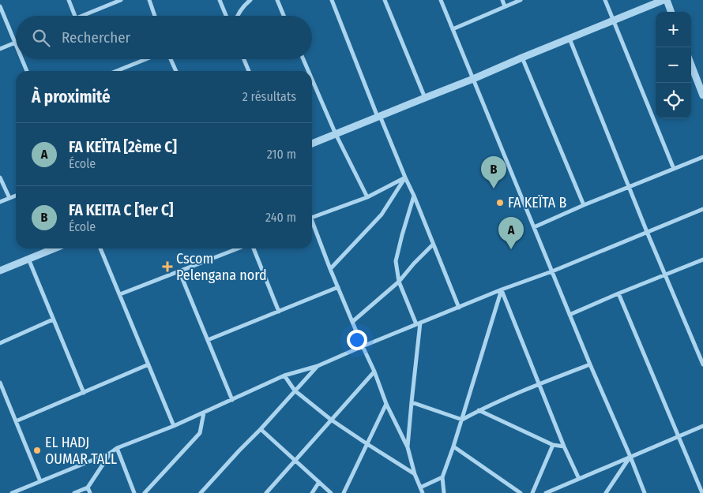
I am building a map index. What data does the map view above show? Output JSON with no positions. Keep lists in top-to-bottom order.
{
  "places": {
    "other": ["FA KEÏTA B", "EL HADJ OUMAR TALL"],
    "health": ["Cscom Pelengana nord"]
  },
  "page": {
    "map_buttons": ["+", "−"],
    "search": "Rechercher",
    "heading": ["À proximité", "2 résultats"],
    "list": [
      {
        "mark": "A",
        "name": "FA KEÏTA [2ème C]",
        "note": "École",
        "value": "210 m"
      },
      {
        "mark": "B",
        "name": "FA KEITA C [1er C]",
        "note": "École",
        "value": "240 m"
      }
    ],
    "pins": ["B", "A"]
  }
}
